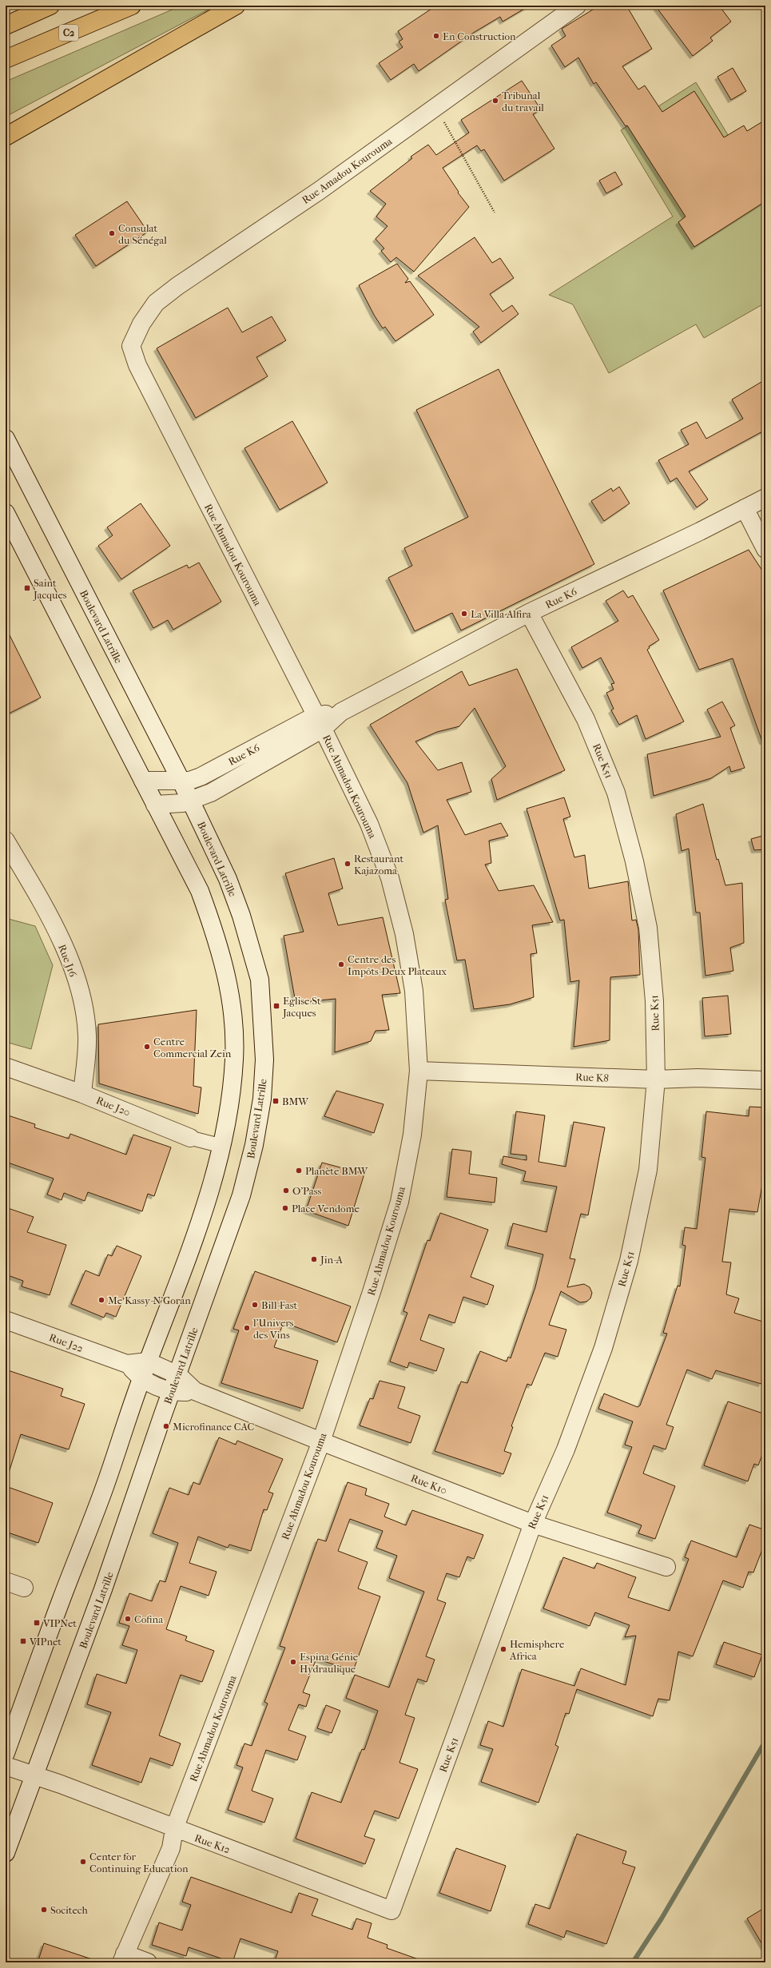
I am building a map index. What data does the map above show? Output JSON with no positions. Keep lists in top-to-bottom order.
{
  "streets": {
    "highway": ["C2"],
    "street": [
      "Rue Amadou Kourouma",
      "Rue Ahmadou Kourouma",
      "Rue K6",
      "Boulevard Latrille",
      "Rue K51",
      "Rue J16",
      "Rue K8",
      "Rue J20",
      "Rue J22",
      "Rue K10",
      "Rue K12"
    ]
  },
  "crossings": [
    ["Rue Amadou Kourouma", "Rue Ahmadou Kourouma"],
    ["Rue Ahmadou Kourouma", "Rue K6"],
    ["Rue Ahmadou Kourouma", "Rue K8"],
    ["Rue Ahmadou Kourouma", "Rue K10"],
    ["Rue Ahmadou Kourouma", "Rue K12"],
    ["Rue K6", "Boulevard Latrille"],
    ["Rue K6", "Rue K51"],
    ["Boulevard Latrille", "Rue J22"],
    ["Boulevard Latrille", "Rue K12"],
    ["Rue K51", "Rue K8"],
    ["Rue K51", "Rue K10"],
    ["Rue K51", "Rue K12"],
    ["Rue J16", "Rue J20"],
    ["Rue J22", "Rue K10"]
  ],
  "places": {
    "other": [
      "En Construction",
      "Tribunal du travail",
      "Consulat du Sénégal",
      "La Villa Alfira",
      "Restaurant Kajazoma",
      "Centre des Impôts-Deux Plateaux",
      "Centre Commercial Zein",
      "Planète BMW",
      "O'Pass",
      "Place Vendome",
      "Jin-A",
      "Me Kassy-N'Goran",
      "Bill-Fast",
      "l'Univers des Vins",
      "Microfinance CAC",
      "Cofina",
      "Hemisphere Africa",
      "Espina Génie Hydraulique",
      "Center for Continuing Education",
      "Socitech"
    ],
    "transit": [
      "Saint Jacques",
      "Eglise St Jacques",
      "BMW",
      "VIPNet",
      "VIPnet"
    ]
  }
}
